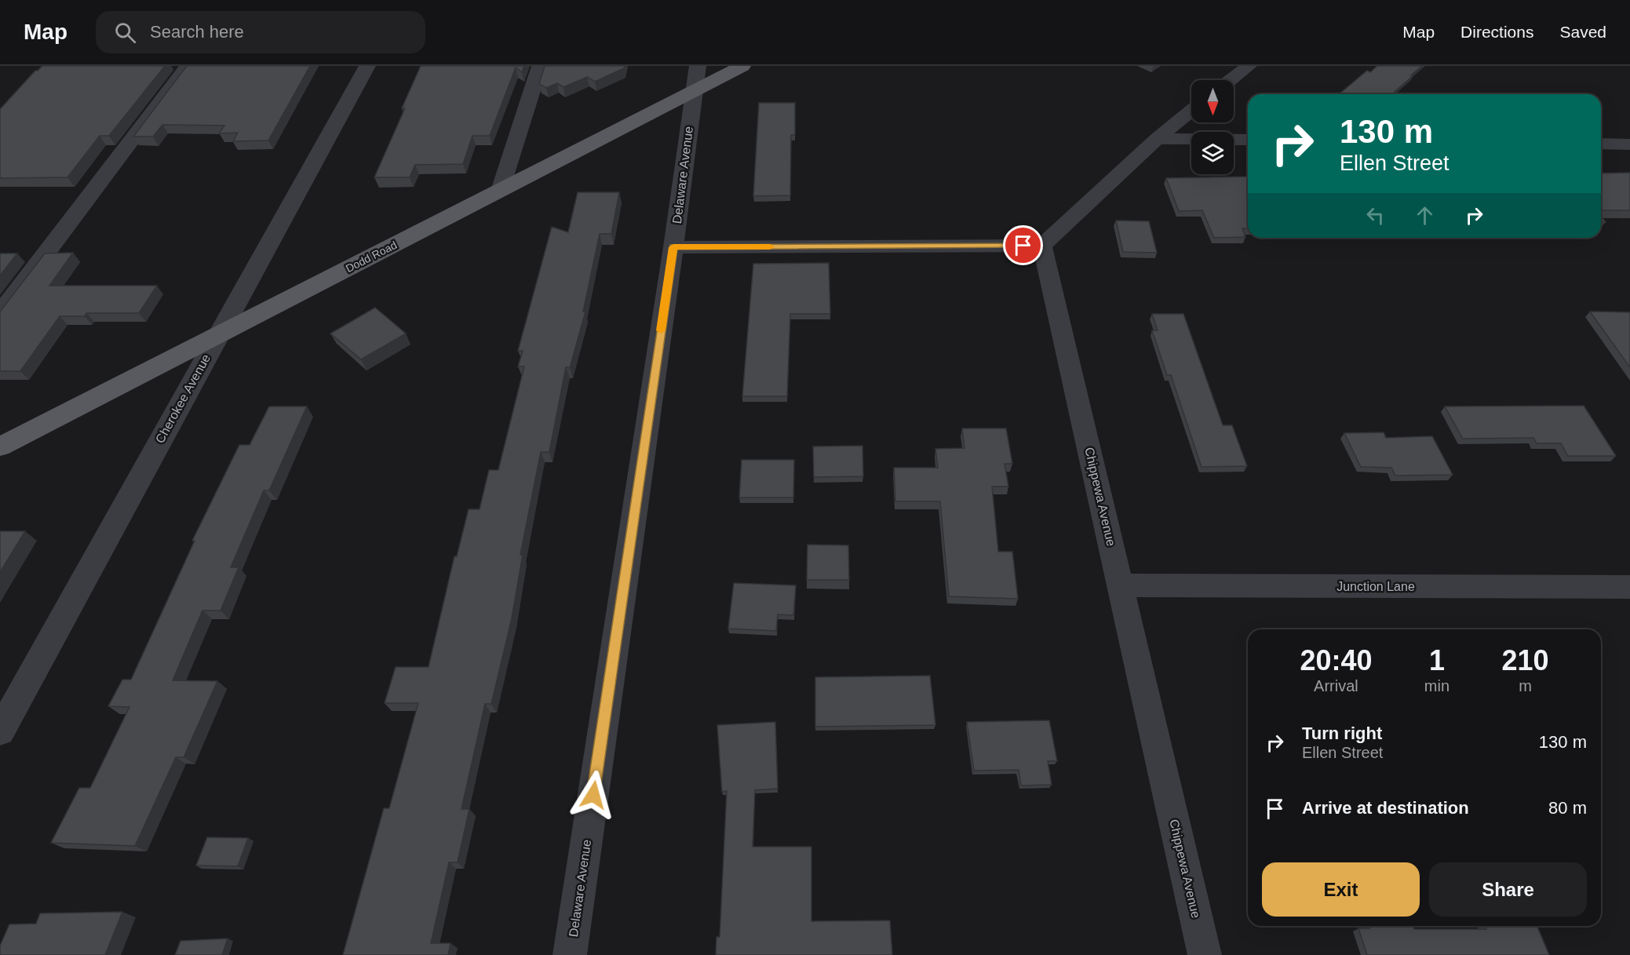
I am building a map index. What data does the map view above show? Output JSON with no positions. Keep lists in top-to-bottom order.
{
  "streets": {
    "main road": ["Dodd Road"],
    "street": [
      "Delaware Avenue",
      "Cherokee Avenue",
      "Chippewa Avenue",
      "Junction Lane"
    ]
  },
  "crossings": [
    ["Delaware Avenue", "Dodd Road"],
    ["Dodd Road", "Cherokee Avenue"],
    ["Chippewa Avenue", "Junction Lane"]
  ],
  "north": "bottom",
  "page": {
    "header": "Map",
    "search": "Search here",
    "nav": ["Map", "Directions", "Saved"],
    "turn": ["130 m", "Ellen Street"],
    "eta": [
      "20:40",
      "Arrival",
      "1",
      "min",
      "210",
      "m"
    ],
    "list": [
      {
        "name": "Turn right",
        "note": "Ellen Street",
        "value": "130 m"
      },
      {
        "name": "Arrive at destination",
        "value": "80 m"
      }
    ],
    "buttons": ["Exit", "Share"]
  }
}
